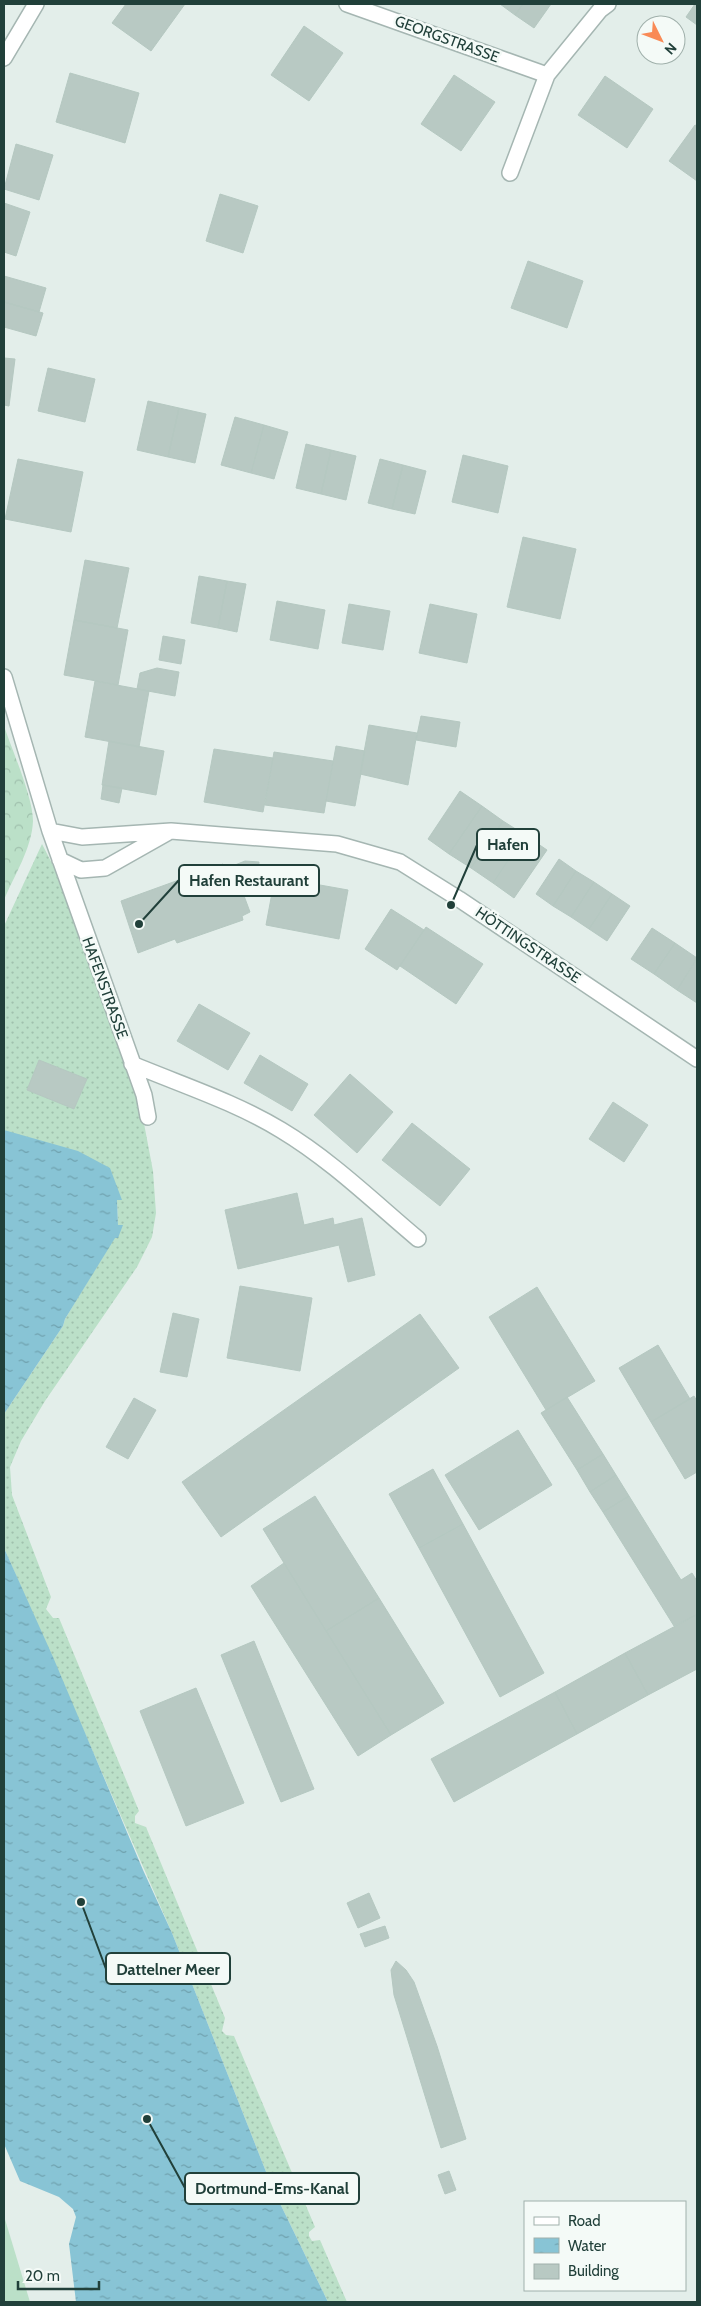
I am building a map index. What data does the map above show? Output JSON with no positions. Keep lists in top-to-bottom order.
{
  "streets": {
    "street": ["GEORGSTRASSE", "HÖTTINGSTRASSE", "HAFENSTRASSE"]
  },
  "places": [
    "Hafen",
    "Hafen Restaurant",
    "Dattelner Meer",
    "Dortmund-Ems-Kanal"
  ],
  "legend": ["Road", "Water", "Building"],
  "scale_bar": "20 m",
  "north": "bottom right"
}
